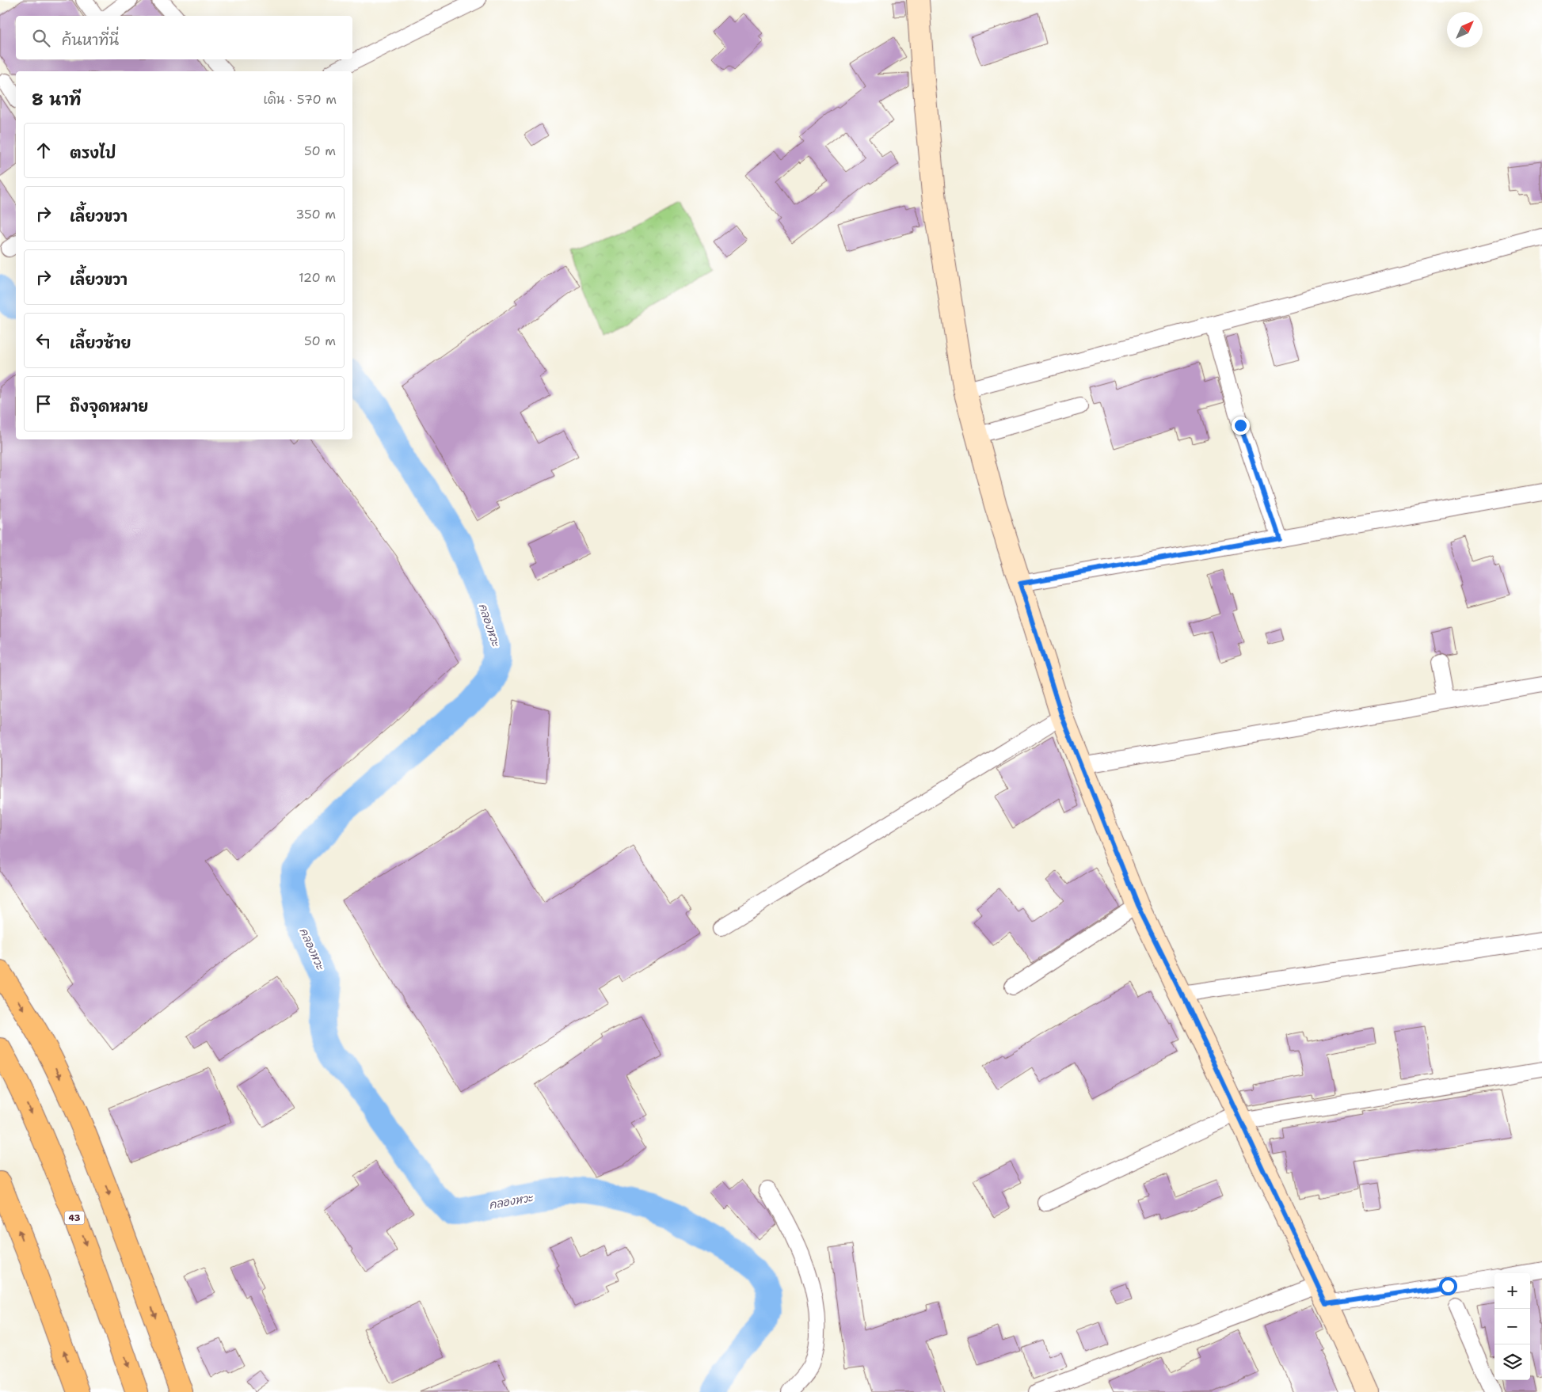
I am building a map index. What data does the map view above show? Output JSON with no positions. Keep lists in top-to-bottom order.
{
  "streets": {
    "highway": ["43"]
  },
  "water": ["คลองหวะ"],
  "north": "top right",
  "page": {
    "search": "ค้นหาที่นี่",
    "heading": ["8 นาที", "เดิน · 570 m"],
    "list": [
      ["ตรงไป", "50 m"],
      ["เลี้ยวขวา", "350 m"],
      ["เลี้ยวขวา", "120 m"],
      ["เลี้ยวซ้าย", "50 m"],
      "ถึงจุดหมาย"
    ],
    "map_buttons": ["+", "−"]
  }
}
